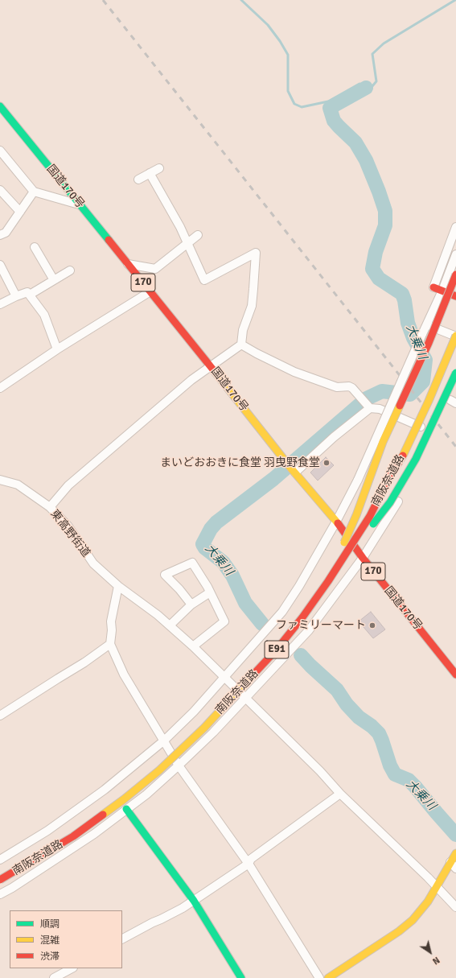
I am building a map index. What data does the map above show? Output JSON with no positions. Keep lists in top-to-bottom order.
{
  "streets": {
    "main road": [
      "国道170号",
      "170",
      "南阪奈道路",
      "E91"
    ],
    "street": ["東高野街道"]
  },
  "water": ["大乗川"],
  "places": ["まいどおおきに食堂 羽曳野食堂", "ファミリーマート"],
  "legend": ["順調", "混雑", "渋滞"],
  "north": "bottom right"
}
